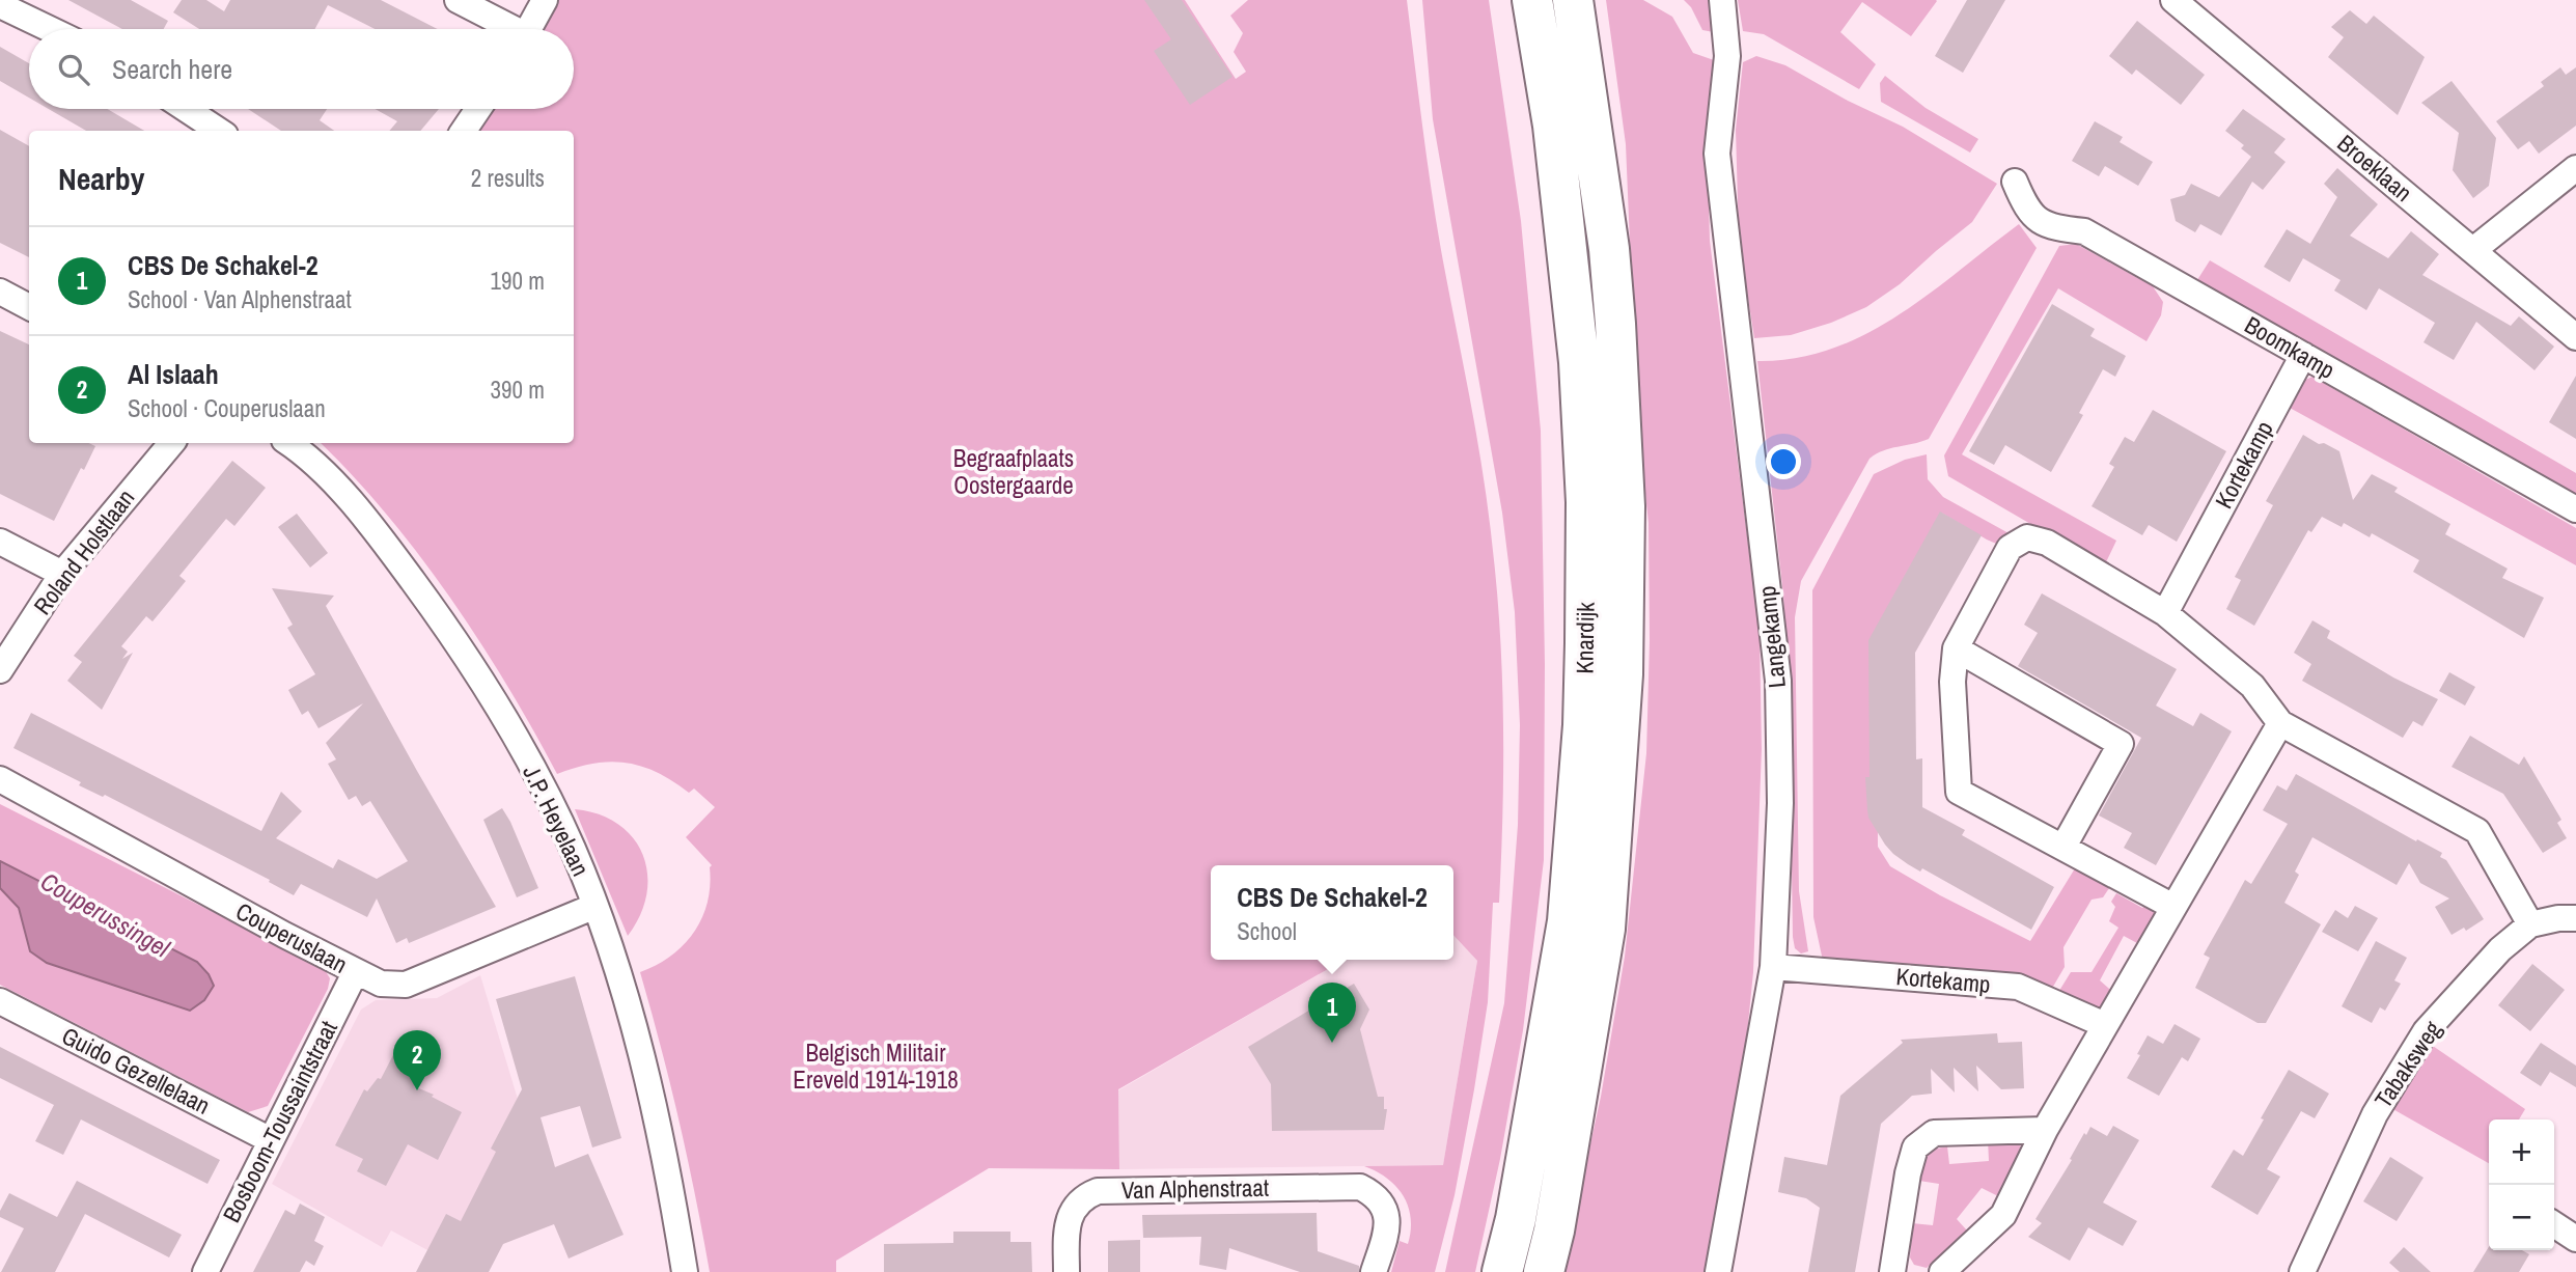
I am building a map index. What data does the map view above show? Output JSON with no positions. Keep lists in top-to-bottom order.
{
  "streets": {
    "main road": ["Knardijk"],
    "street": [
      "Broeklaan",
      "Boomkamp",
      "Kortekamp",
      "Roland Holstlaan",
      "Langekamp",
      "J.P. Heyelaan",
      "Couperuslaan",
      "Tabaksweg",
      "Guido Gezellelaan",
      "Bosboom-Toussaintstraat",
      "Van Alphenstraat"
    ]
  },
  "crossings": [
    ["Boomkamp", "Kortekamp"],
    ["Kortekamp", "Langekamp"],
    ["J.P. Heyelaan", "Couperuslaan"],
    ["Couperuslaan", "Bosboom-Toussaintstraat"],
    ["Guido Gezellelaan", "Bosboom-Toussaintstraat"]
  ],
  "water": ["Couperussingel"],
  "parks": ["Begraafplaats Oostergaarde", "Belgisch Militair Ereveld 1914-1918"],
  "page": {
    "search": "Search here",
    "heading": ["Nearby", "2 results"],
    "list": [
      {
        "mark": "1",
        "name": "CBS De Schakel-2",
        "note": "School · Van Alphenstraat",
        "value": "190 m"
      },
      {
        "mark": "2",
        "name": "Al Islaah",
        "note": "School · Couperuslaan",
        "value": "390 m"
      }
    ],
    "popup": ["CBS De Schakel-2", "School"],
    "pins": ["1", "2"],
    "map_buttons": ["+", "−"]
  }
}
